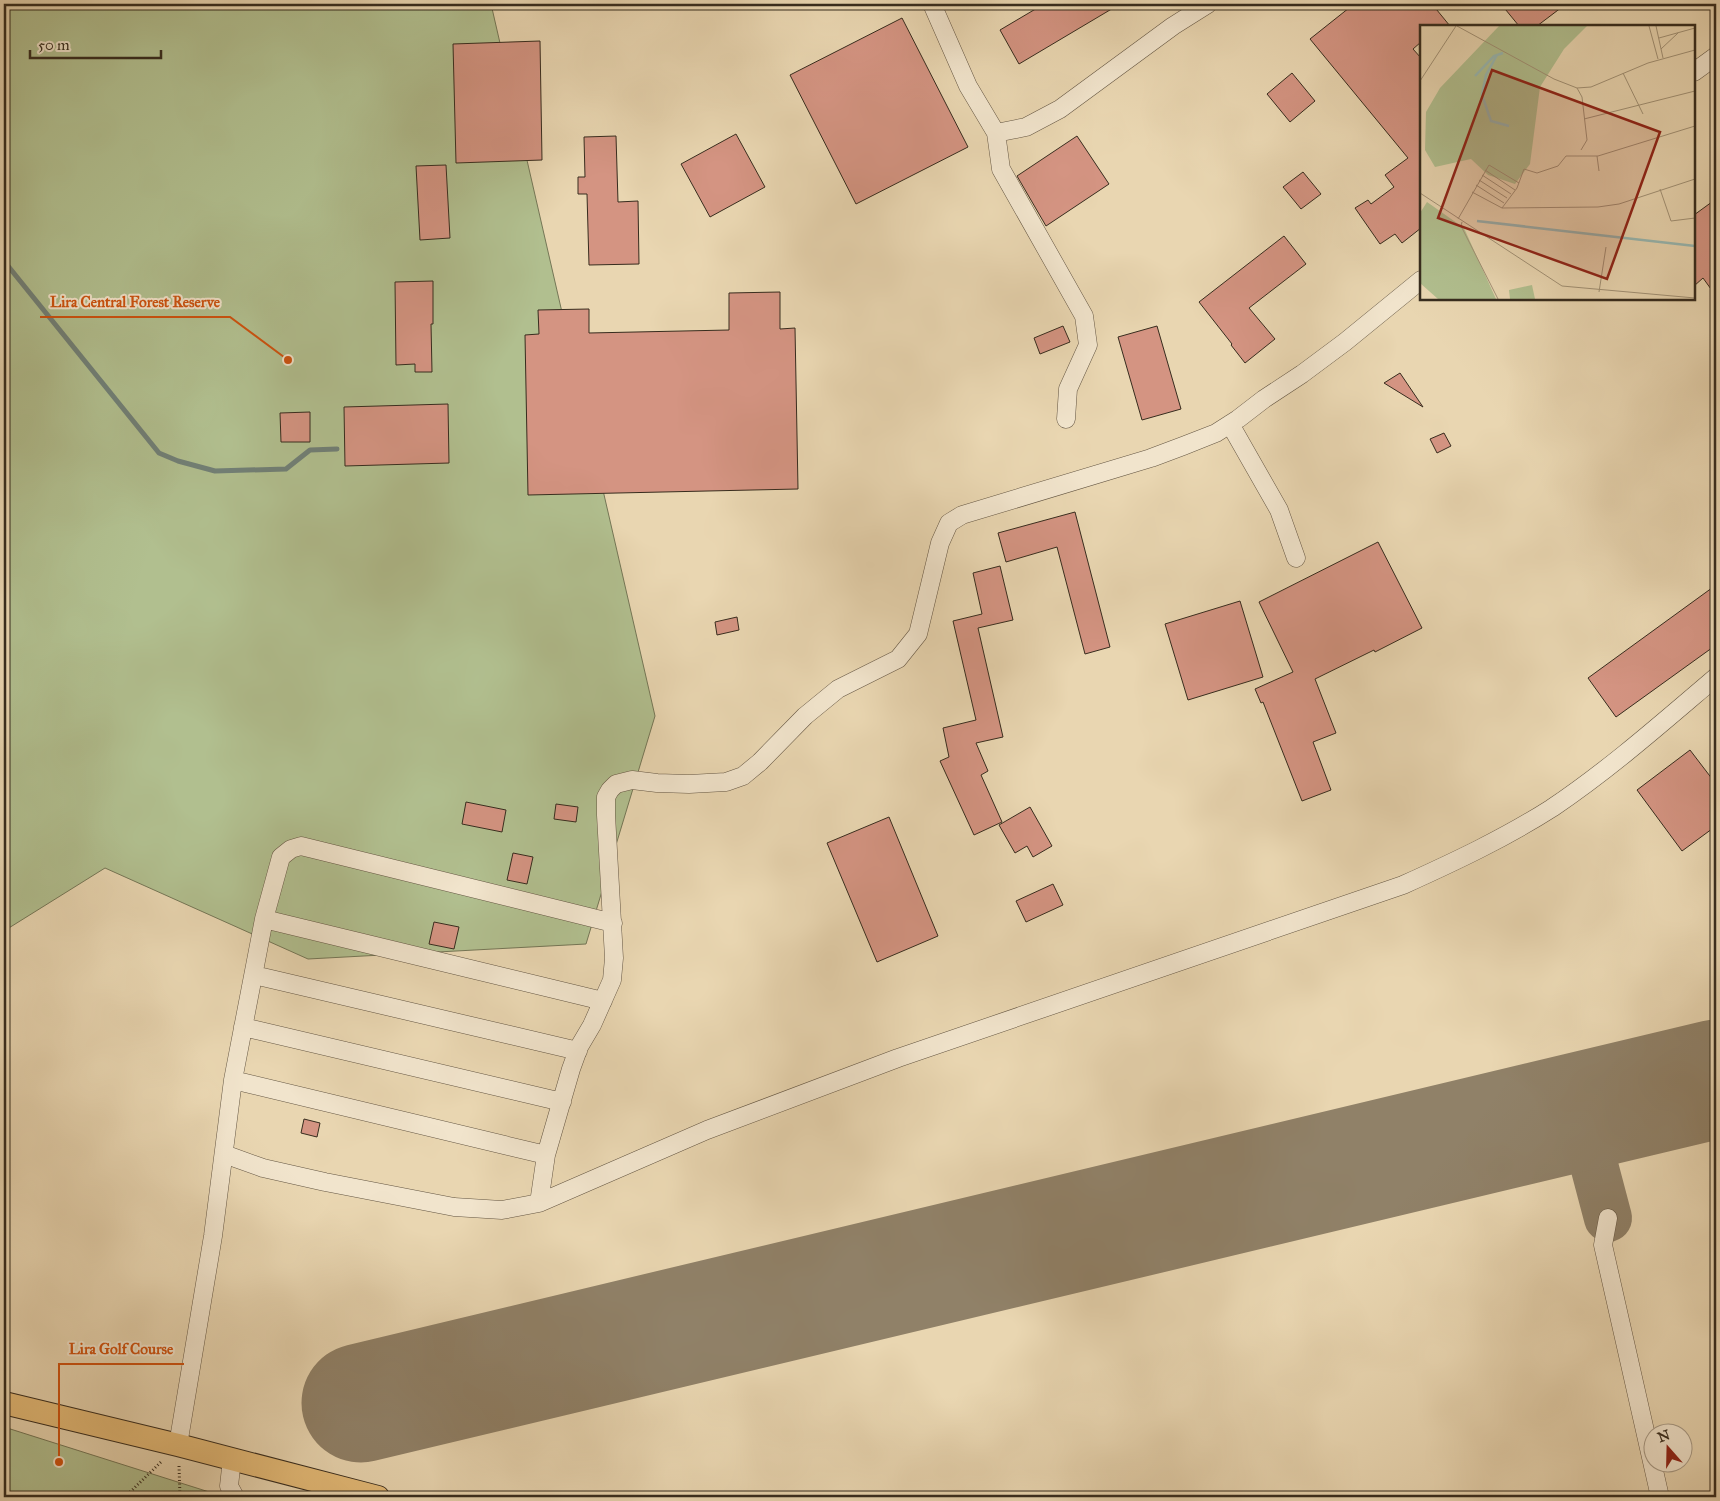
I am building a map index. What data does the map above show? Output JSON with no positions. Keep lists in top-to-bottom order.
{
  "places": ["Lira Central Forest Reserve", "Lira Golf Course"],
  "scale_bar": "50 m",
  "north": "top"
}
